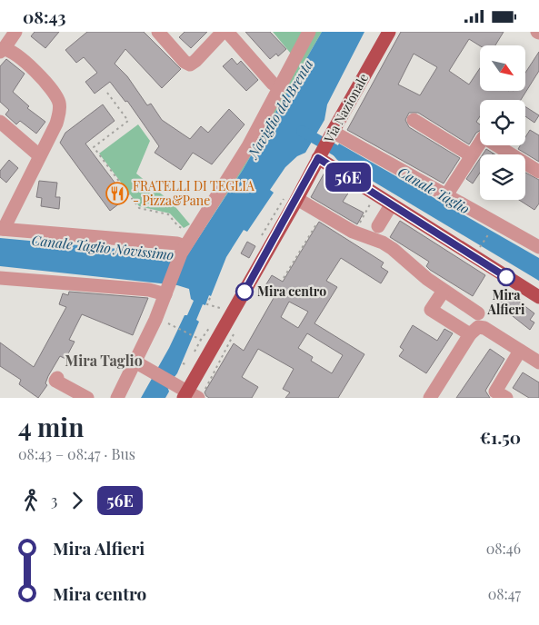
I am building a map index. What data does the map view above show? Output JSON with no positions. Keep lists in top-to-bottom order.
{
  "streets": {
    "main road": ["Via Nazionale"]
  },
  "districts": ["Mira Taglio"],
  "water": ["Naviglio del Brenta", "Canale Taglio", "Canale Taglio Novissimo"],
  "places": {
    "restaurant": ["FRATELLI DI TEGLIA - Pizza&Pane"],
    "other": ["Mira Alfieri", "Mira centro"]
  },
  "lines": ["bus line 56E"],
  "north": "bottom right",
  "page": {
    "status": "08:43",
    "on_map": "56E",
    "heading": ["4 min", "08:43 – 08:47 · Bus", "€1.50"],
    "legs": ["3", "56E"],
    "list": [
      {
        "name": "Mira Alfieri",
        "value": "08:46"
      },
      {
        "name": "Mira centro",
        "value": "08:47"
      }
    ]
  }
}
